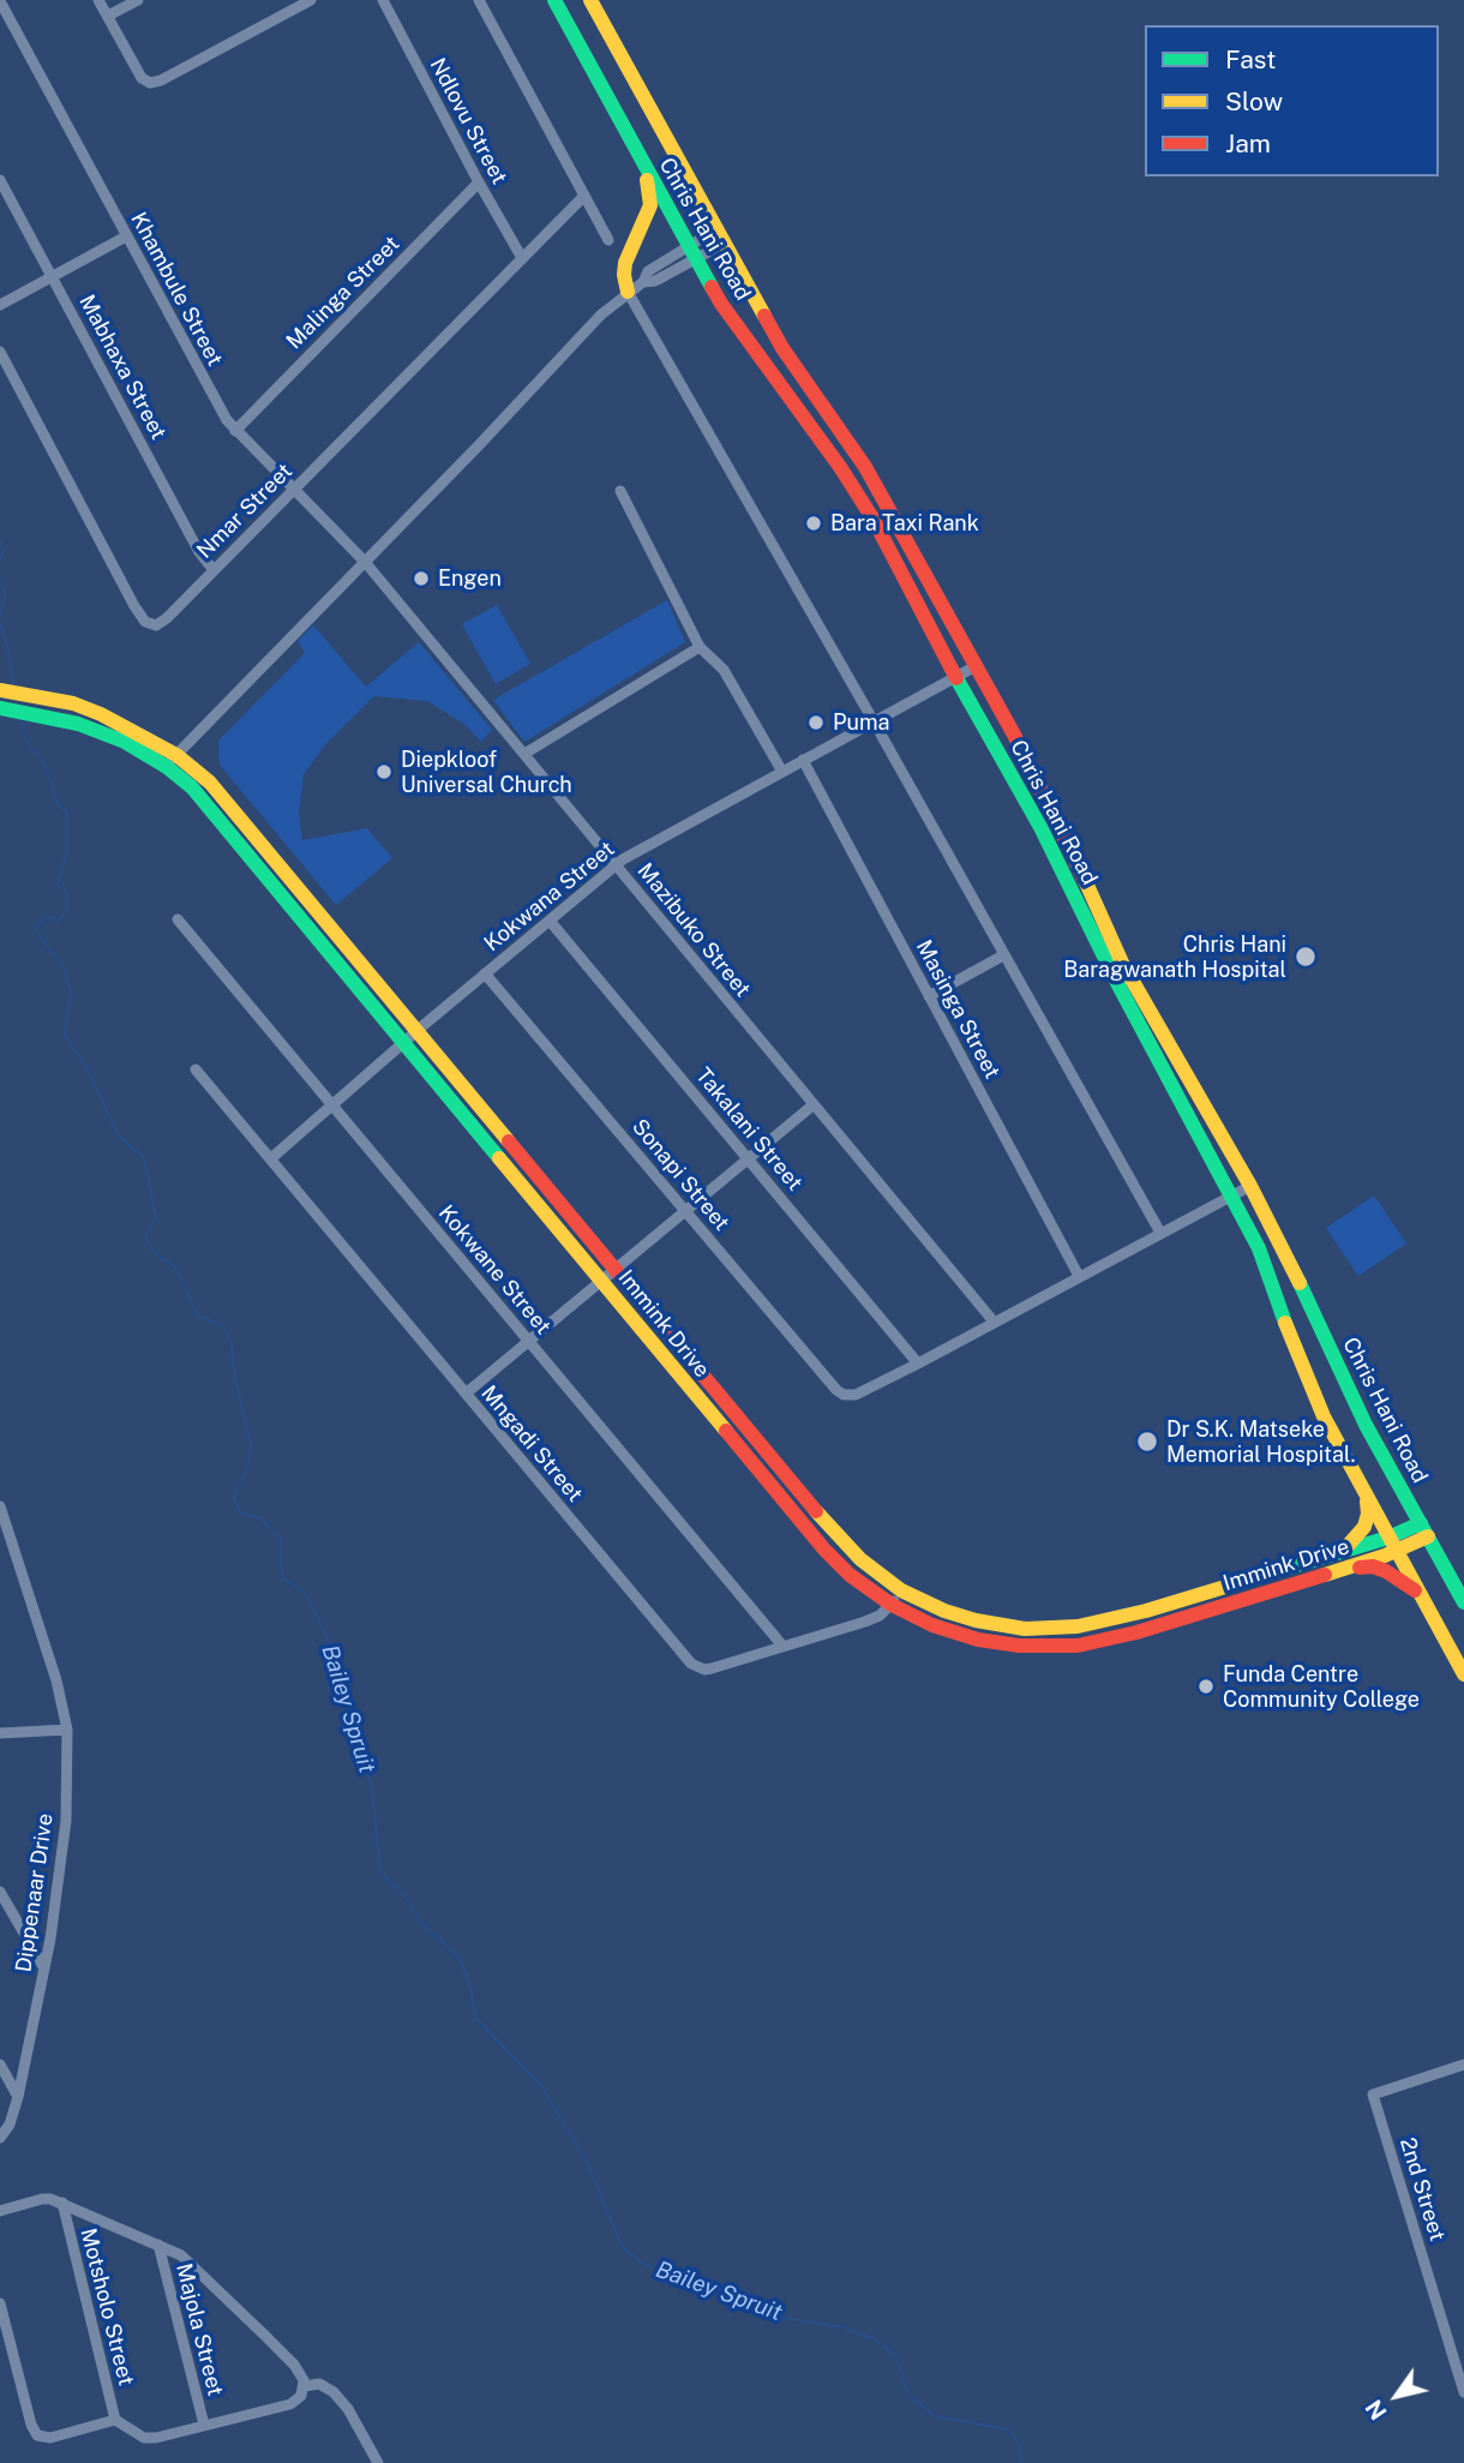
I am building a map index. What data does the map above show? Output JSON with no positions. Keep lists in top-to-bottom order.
{
  "streets": {
    "main road": ["Chris Hani Road", "Immink Drive"],
    "street": [
      "Ndlovu Street",
      "Khambule Street",
      "Malinga Street",
      "Mabhaxa Street",
      "Nmar Street",
      "Kokwana Street",
      "Mazibuko Street",
      "Masinga Street",
      "Takalani Street",
      "Sonapi Street",
      "Kokwane Street",
      "Mngadi Street",
      "Dippenaar Drive",
      "2nd Street",
      "Motsholo Street",
      "Majola Street"
    ]
  },
  "crossings": [
    ["Ndlovu Street", "Malinga Street"],
    ["Ndlovu Street", "Nmar Street"],
    ["Chris Hani Road", "Kokwana Street"],
    ["Chris Hani Road", "Immink Drive"],
    ["Khambule Street", "Malinga Street"],
    ["Khambule Street", "Nmar Street"],
    ["Khambule Street", "Mazibuko Street"],
    ["Mabhaxa Street", "Nmar Street"],
    ["Kokwana Street", "Mazibuko Street"],
    ["Kokwana Street", "Masinga Street"],
    ["Kokwana Street", "Takalani Street"],
    ["Kokwana Street", "Sonapi Street"],
    ["Kokwana Street", "Kokwane Street"],
    ["Kokwana Street", "Immink Drive"],
    ["Kokwana Street", "Mngadi Street"],
    ["Takalani Street", "Sonapi Street"],
    ["Kokwane Street", "Mngadi Street"],
    ["Immink Drive", "Mngadi Street"]
  ],
  "water": ["Bailey Spruit"],
  "places": [
    "Bara Taxi Rank",
    "Engen",
    "Puma",
    "Diepkloof Universal Church",
    "Chris Hani Baragwanath Hospital",
    "Dr S.K. Matseke Memorial Hospital.",
    "Funda Centre Community College"
  ],
  "legend": ["Fast", "Slow", "Jam"],
  "north": "bottom left"
}
